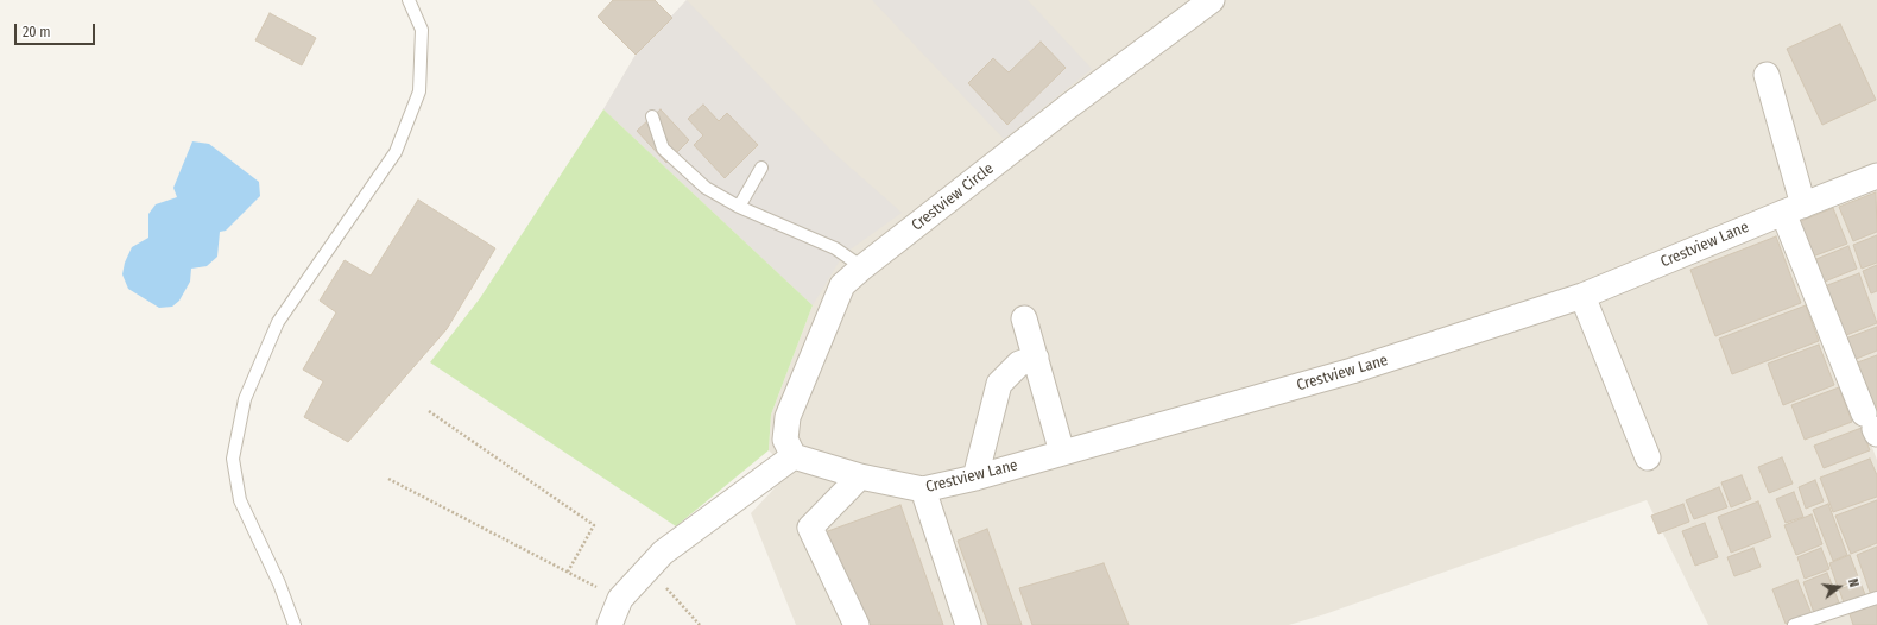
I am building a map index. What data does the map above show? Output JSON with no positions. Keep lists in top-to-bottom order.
{
  "streets": {
    "street": ["Crestview Circle", "Crestview Lane"]
  },
  "crossings": [
    ["Crestview Circle", "Crestview Lane"]
  ],
  "scale_bar": "20 m",
  "north": "right"
}
